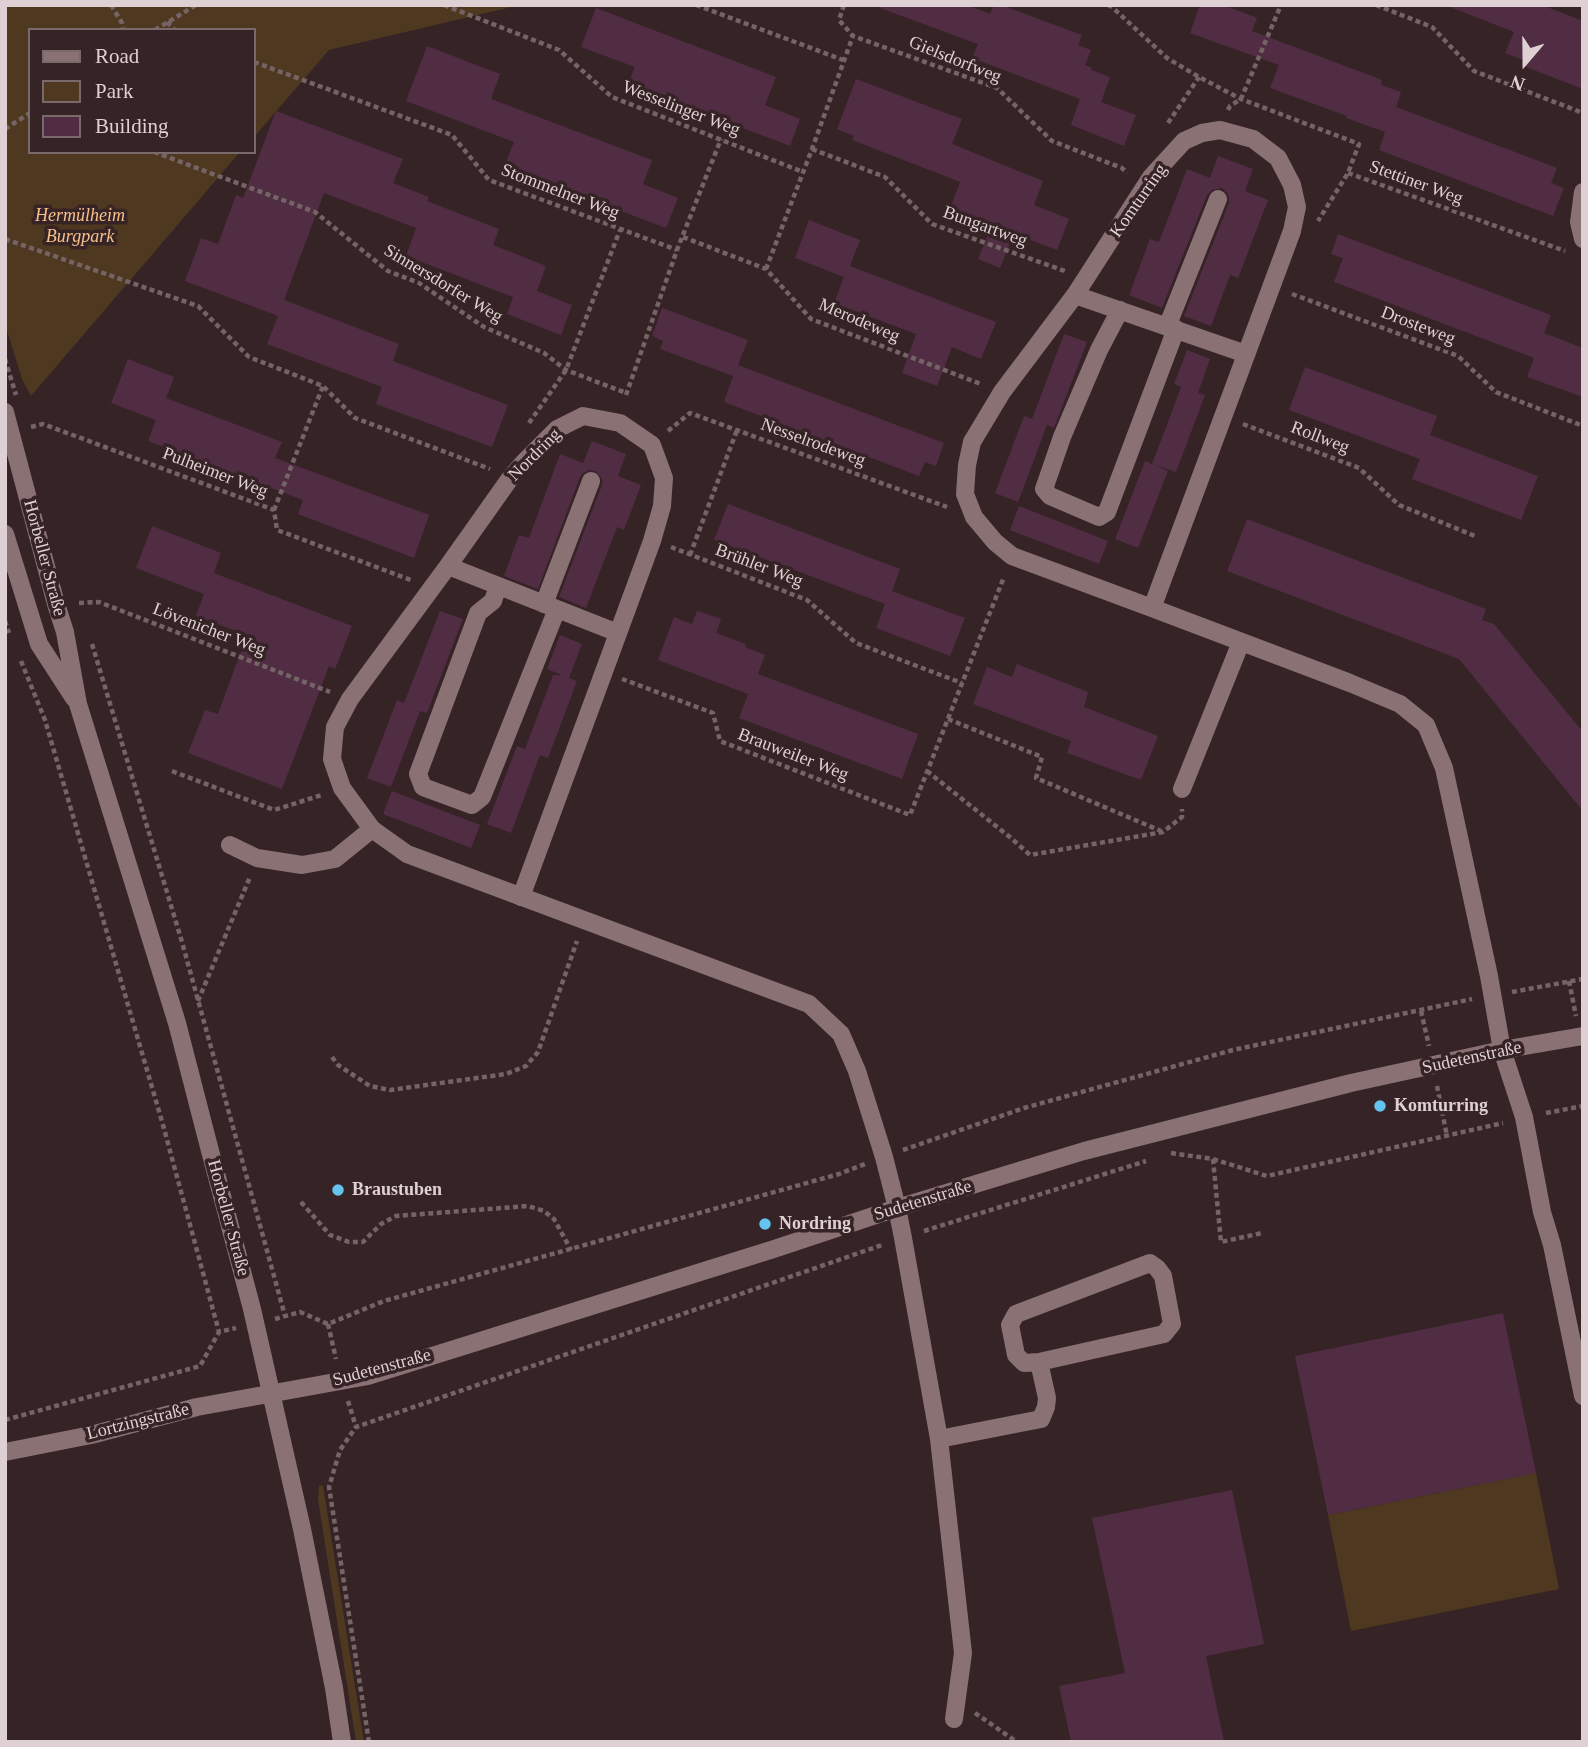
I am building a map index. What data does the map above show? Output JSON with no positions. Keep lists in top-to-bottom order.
{
  "streets": {
    "street": [
      "Komturring",
      "Nordring",
      "Horbeller Straße",
      "Sudetenstraße",
      "Lortzingstraße"
    ],
    "path": [
      "Gielsdorfweg",
      "Wesselinger Weg",
      "Stettiner Weg",
      "Stommelner Weg",
      "Bungartweg",
      "Sinnersdorfer Weg",
      "Merodeweg",
      "Drosteweg",
      "Rollweg",
      "Nesselrodeweg",
      "Pulheimer Weg",
      "Brühler Weg",
      "Lövenicher Weg",
      "Brauweiler Weg"
    ]
  },
  "crossings": [
    ["Gielsdorfweg", "Komturring"],
    ["Komturring", "Bungartweg"],
    ["Komturring", "Merodeweg"],
    ["Komturring", "Nesselrodeweg"],
    ["Komturring", "Brauweiler Weg"],
    ["Komturring", "Sudetenstraße"],
    ["Nesselrodeweg", "Nordring"],
    ["Nordring", "Pulheimer Weg"],
    ["Nordring", "Lövenicher Weg"],
    ["Nordring", "Sudetenstraße"],
    ["Pulheimer Weg", "Horbeller Straße"],
    ["Horbeller Straße", "Lövenicher Weg"],
    ["Horbeller Straße", "Sudetenstraße"],
    ["Horbeller Straße", "Lortzingstraße"],
    ["Brühler Weg", "Brauweiler Weg"],
    ["Sudetenstraße", "Lortzingstraße"]
  ],
  "parks": ["Hermülheim Burgpark"],
  "places": ["Komturring", "Braustuben", "Nordring"],
  "legend": ["Road", "Park", "Building"],
  "north": "bottom"
}
